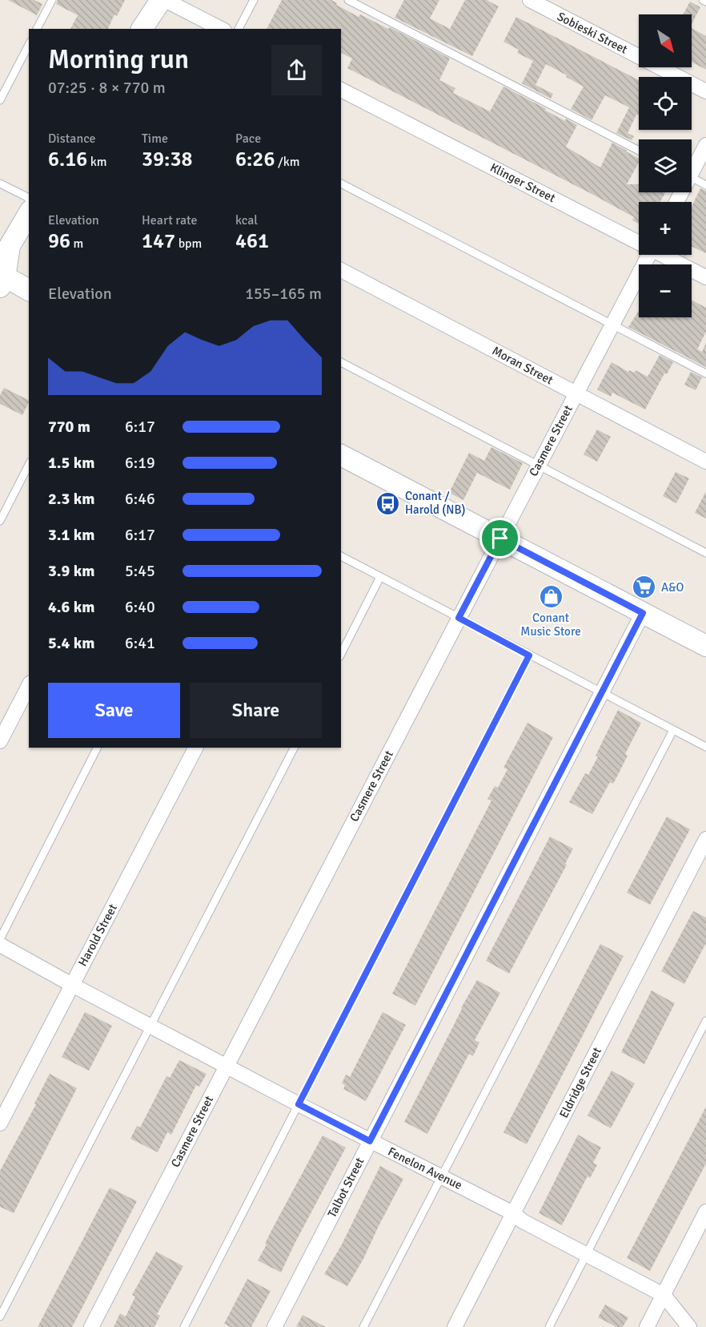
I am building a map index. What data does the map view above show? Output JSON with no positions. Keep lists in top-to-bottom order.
{
  "streets": {
    "street": [
      "Sobieski Street",
      "Klinger Street",
      "Moran Street",
      "Casmere Street",
      "Harold Street",
      "Eldridge Street",
      "Fenelon Avenue",
      "Talbot Street"
    ]
  },
  "crossings": [
    ["Moran Street", "Casmere Street"],
    ["Casmere Street", "Fenelon Avenue"],
    ["Harold Street", "Fenelon Avenue"],
    ["Eldridge Street", "Fenelon Avenue"],
    ["Fenelon Avenue", "Talbot Street"]
  ],
  "places": {
    "bus stop": ["Conant / Harold (NB)"],
    "supermarket": ["A&O"],
    "shop": ["Conant Music Store"]
  },
  "north": "bottom right",
  "page": {
    "map_buttons": ["+", "−"],
    "heading": ["Morning run", "07:25 · 8 × 770 m"],
    "stats": [
      ["Distance", "6.16 km"],
      ["Time", "39:38"],
      ["Pace", "6:26 /km"],
      ["Elevation", "96 m"],
      ["Heart rate", "147 bpm"],
      ["kcal", "461"]
    ],
    "chart": ["Elevation", "155–165 m"],
    "list": [
      {
        "name": "770 m",
        "note": "6:17"
      },
      {
        "name": "1.5 km",
        "note": "6:19"
      },
      {
        "name": "2.3 km",
        "note": "6:46"
      },
      {
        "name": "3.1 km",
        "note": "6:17"
      },
      {
        "name": "3.9 km",
        "note": "5:45"
      },
      {
        "name": "4.6 km",
        "note": "6:40"
      },
      {
        "name": "5.4 km",
        "note": "6:41"
      }
    ],
    "buttons": ["Save", "Share"]
  }
}
